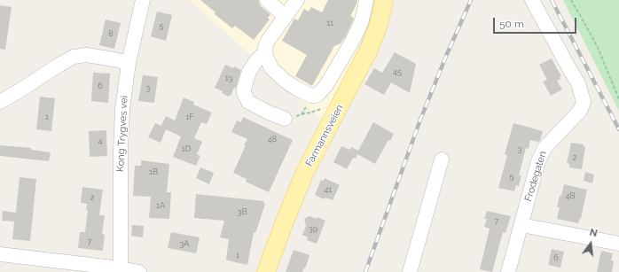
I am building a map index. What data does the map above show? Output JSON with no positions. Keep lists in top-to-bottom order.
{
  "streets": {
    "main road": ["Farmannsveien"],
    "street": ["Kong Trygves vei", "Frodegaten"]
  },
  "house_numbers": [
    "11",
    "5",
    "8",
    "45",
    "13",
    "6",
    "3",
    "1",
    "1F",
    "48",
    "4",
    "1D",
    "3",
    "2",
    "1B",
    "5",
    "41",
    "4B",
    "2",
    "1A",
    "3B",
    "7",
    "39",
    "7",
    "3A",
    "1",
    "6"
  ],
  "scale_bar": "50 m",
  "north": "top"
}
